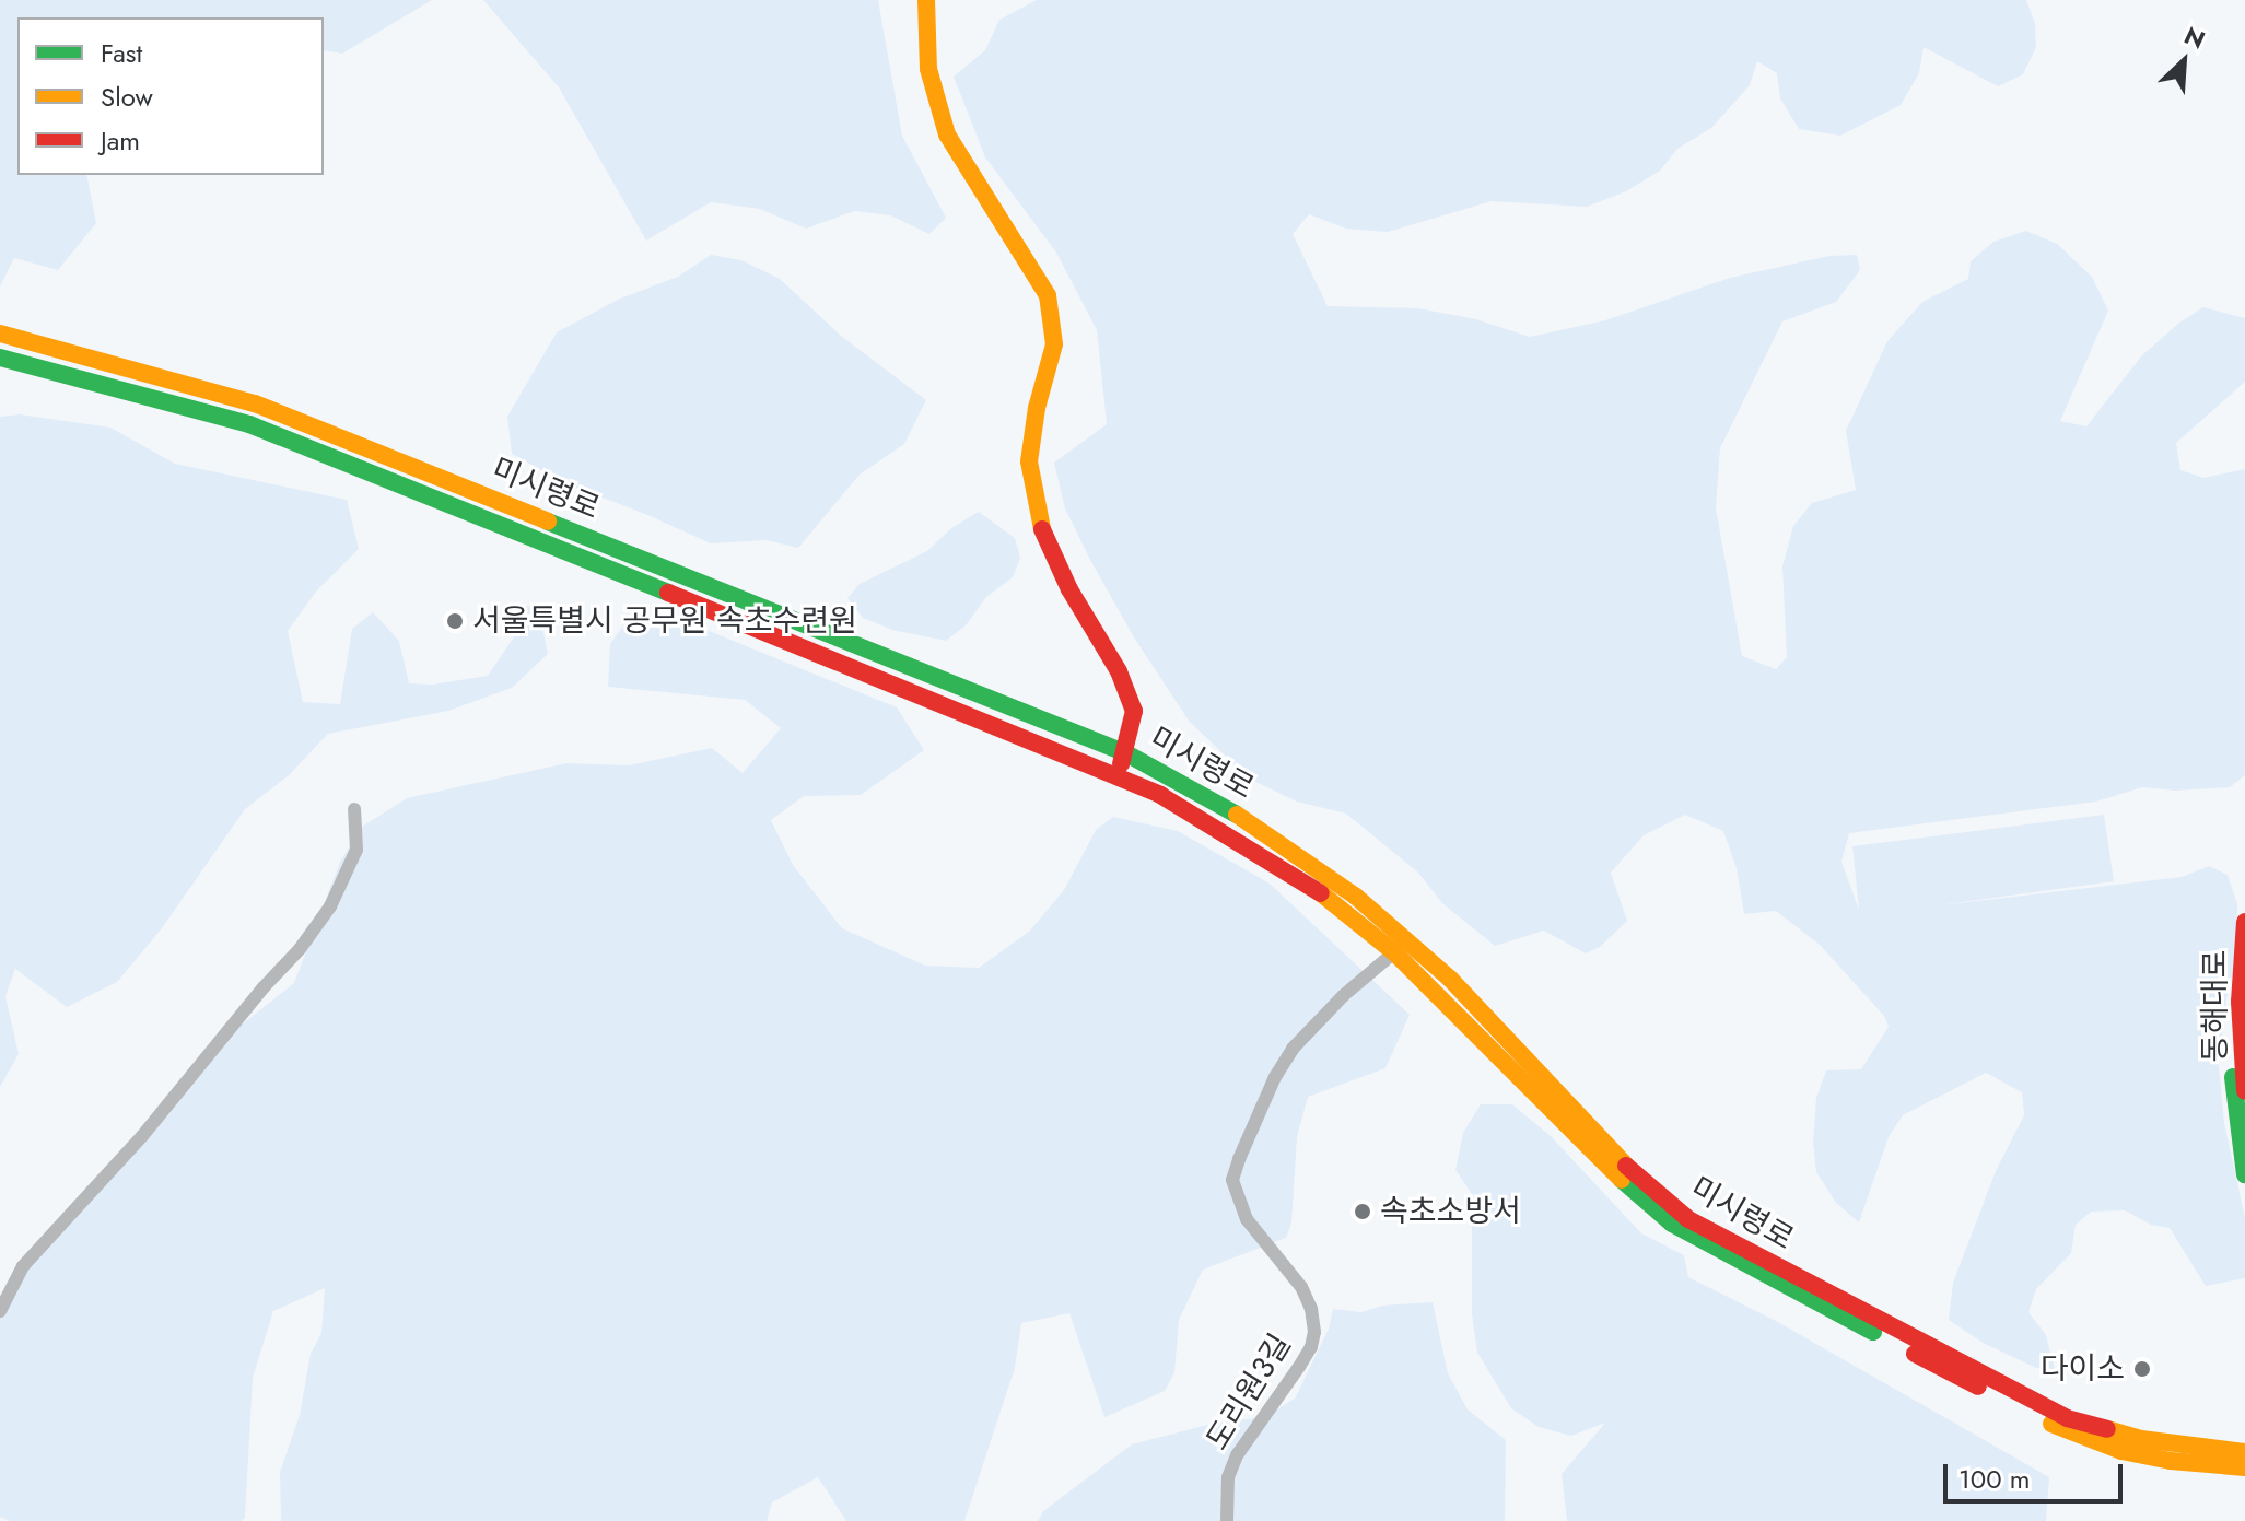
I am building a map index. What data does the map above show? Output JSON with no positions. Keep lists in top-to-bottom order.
{
  "streets": {
    "main road": ["미시령로", "동해대로"],
    "street": ["도리원3길"]
  },
  "crossings": [
    ["미시령로", "도리원3길"]
  ],
  "places": ["서울특별시 공무원 속초수련원", "속초소방서", "다이소"],
  "legend": ["Fast", "Slow", "Jam"],
  "scale_bar": "100 m",
  "north": "top right"
}
